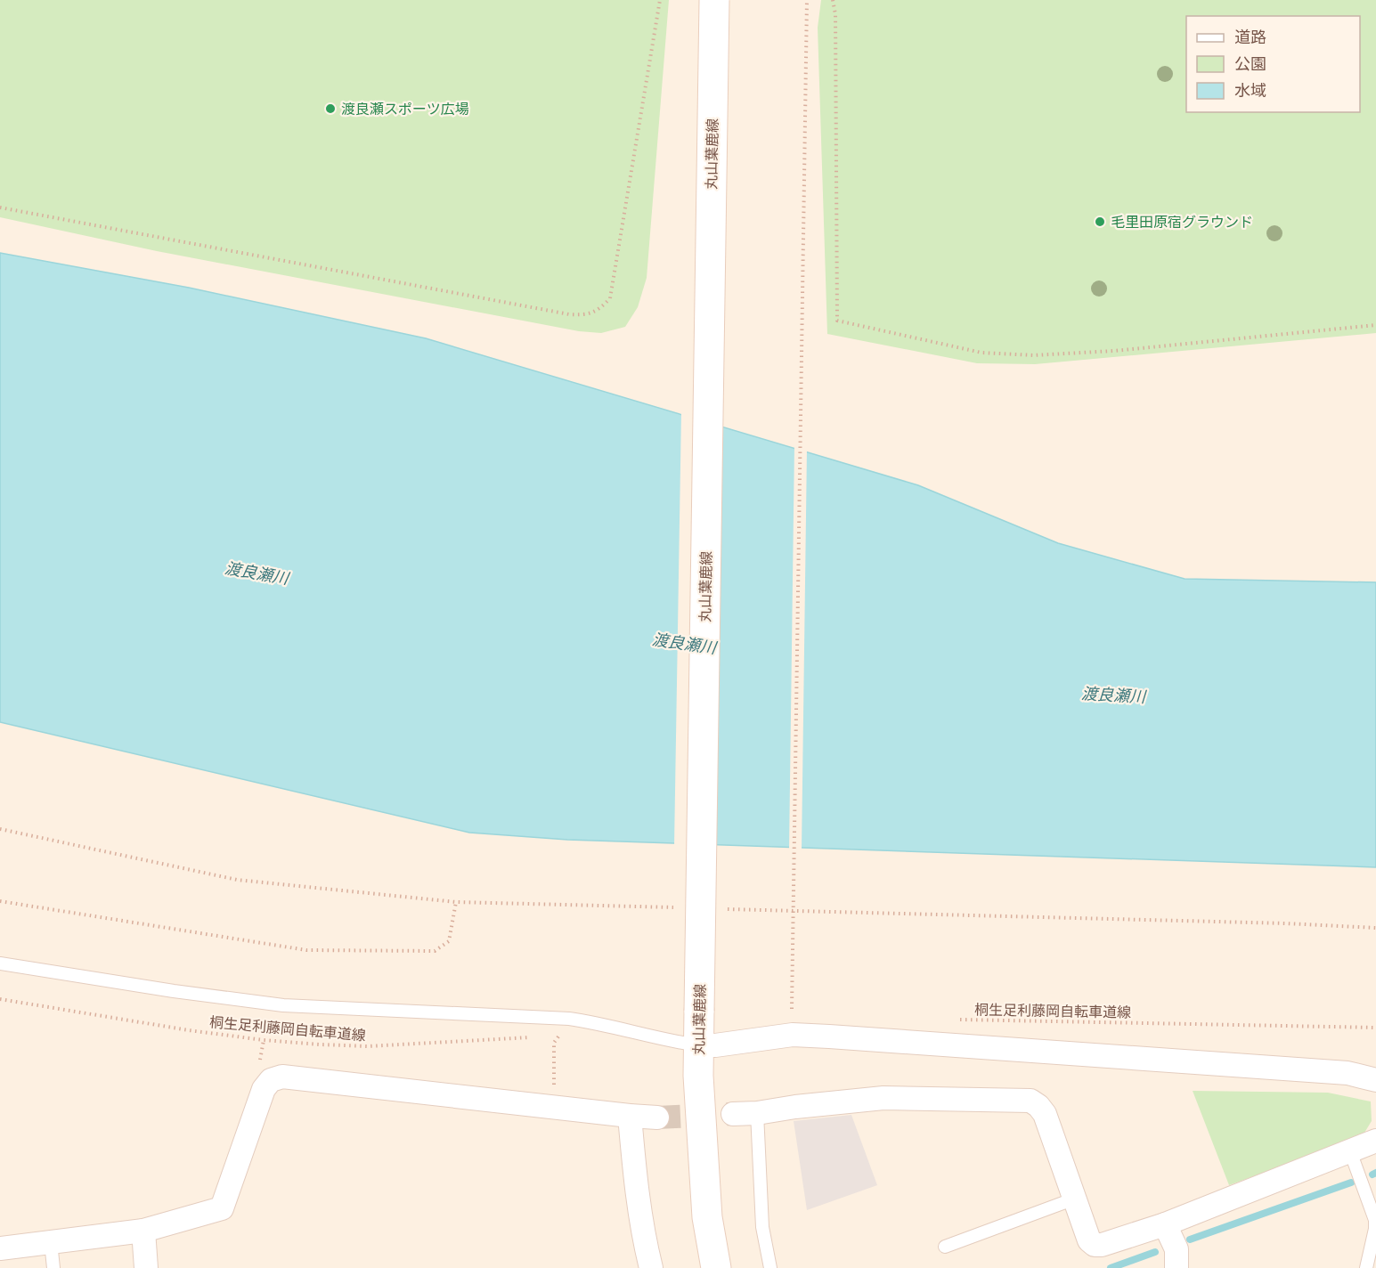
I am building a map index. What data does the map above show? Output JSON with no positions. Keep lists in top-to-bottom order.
{
  "streets": {
    "main road": ["丸山葉鹿線"],
    "path": ["桐生足利藤岡自転車道線"]
  },
  "water": ["渡良瀬川"],
  "places": ["渡良瀬スポーツ広場", "毛里田原宿グラウンド"],
  "legend": ["道路", "公園", "水域"]
}
